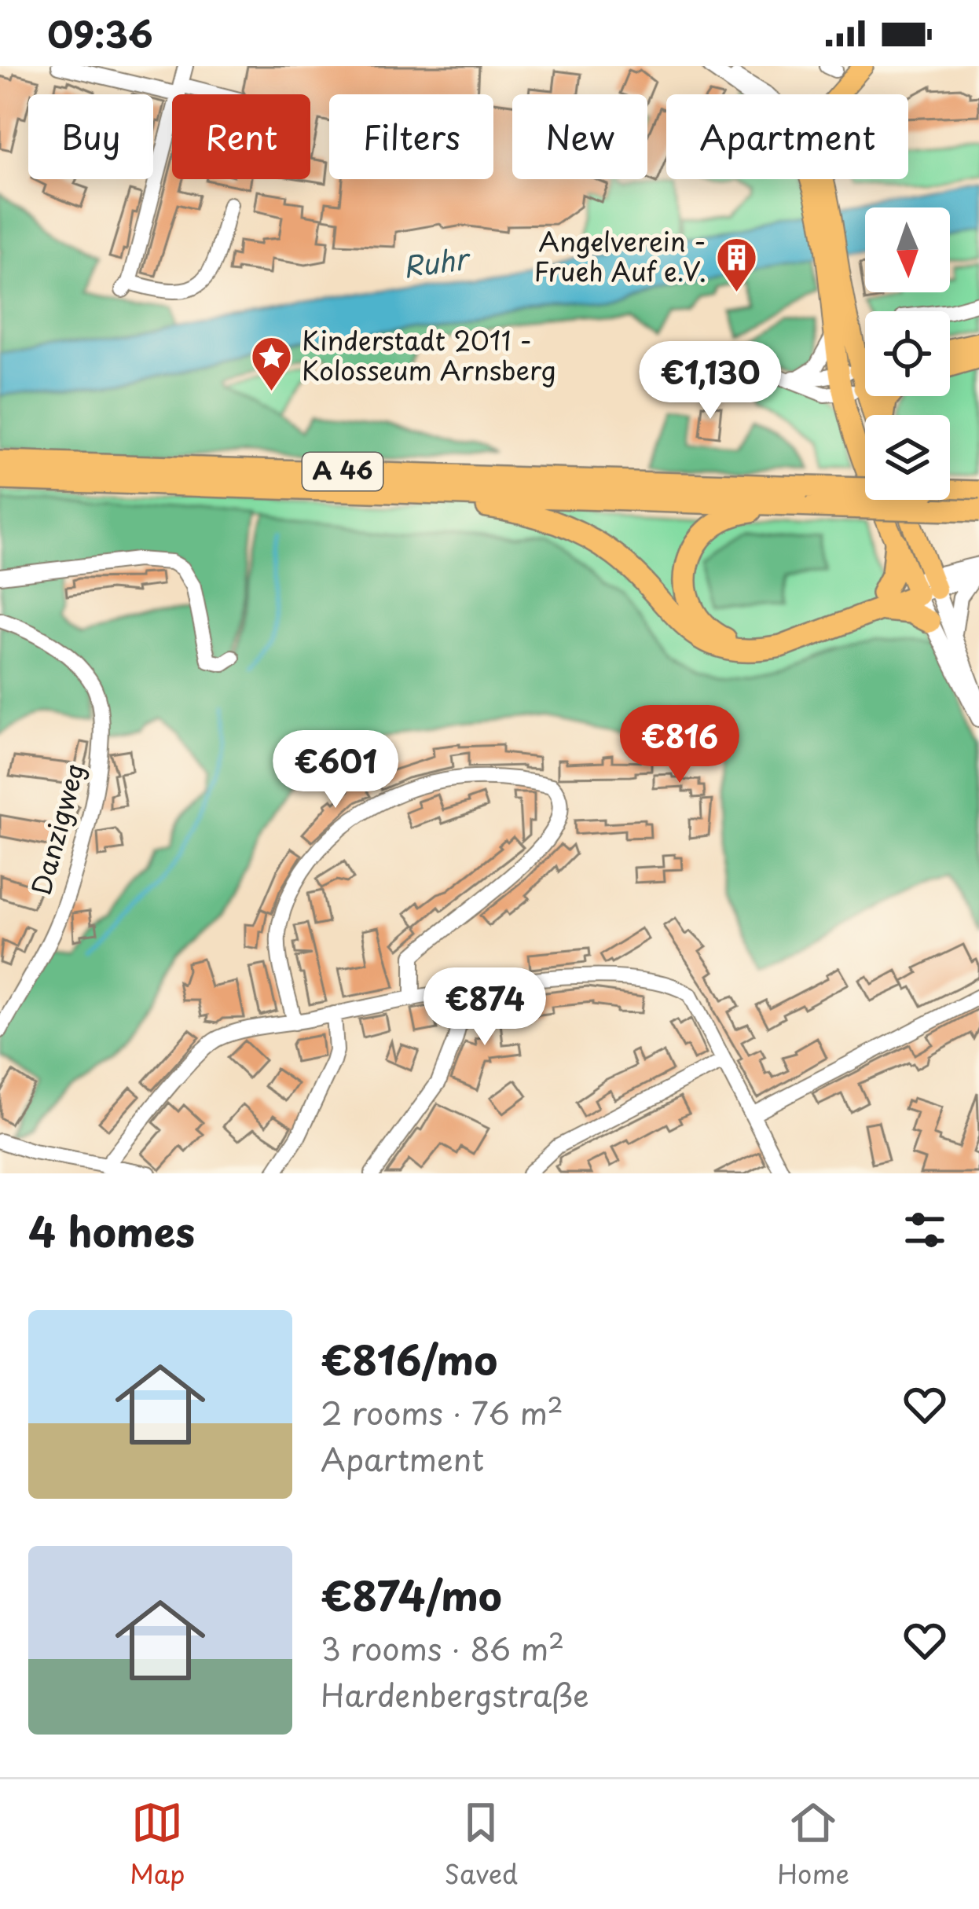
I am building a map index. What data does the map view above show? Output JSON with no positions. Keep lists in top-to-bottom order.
{
  "streets": {
    "highway": ["A 46"],
    "street": ["Danzigweg"]
  },
  "water": ["Ruhr"],
  "places": {
    "building": ["Angelverein - Frueh Auf e.V."],
    "place": ["Kinderstadt 2011 - Kolosseum Arnsberg"]
  },
  "north": "bottom",
  "page": {
    "status": "09:36",
    "chip": [
      "Buy",
      "Rent",
      "Filters",
      "New",
      "Apartment"
    ],
    "price": [
      "€1,130",
      "€816",
      "€601",
      "€874"
    ],
    "heading": "4 homes",
    "list": [
      {
        "name": "€816/mo",
        "note": "2 rooms · 76 m² · Apartment"
      },
      {
        "name": "€874/mo",
        "note": "3 rooms · 86 m² · Hardenbergstraße"
      }
    ],
    "tabs": ["Map", "Saved", "Home"]
  }
}
